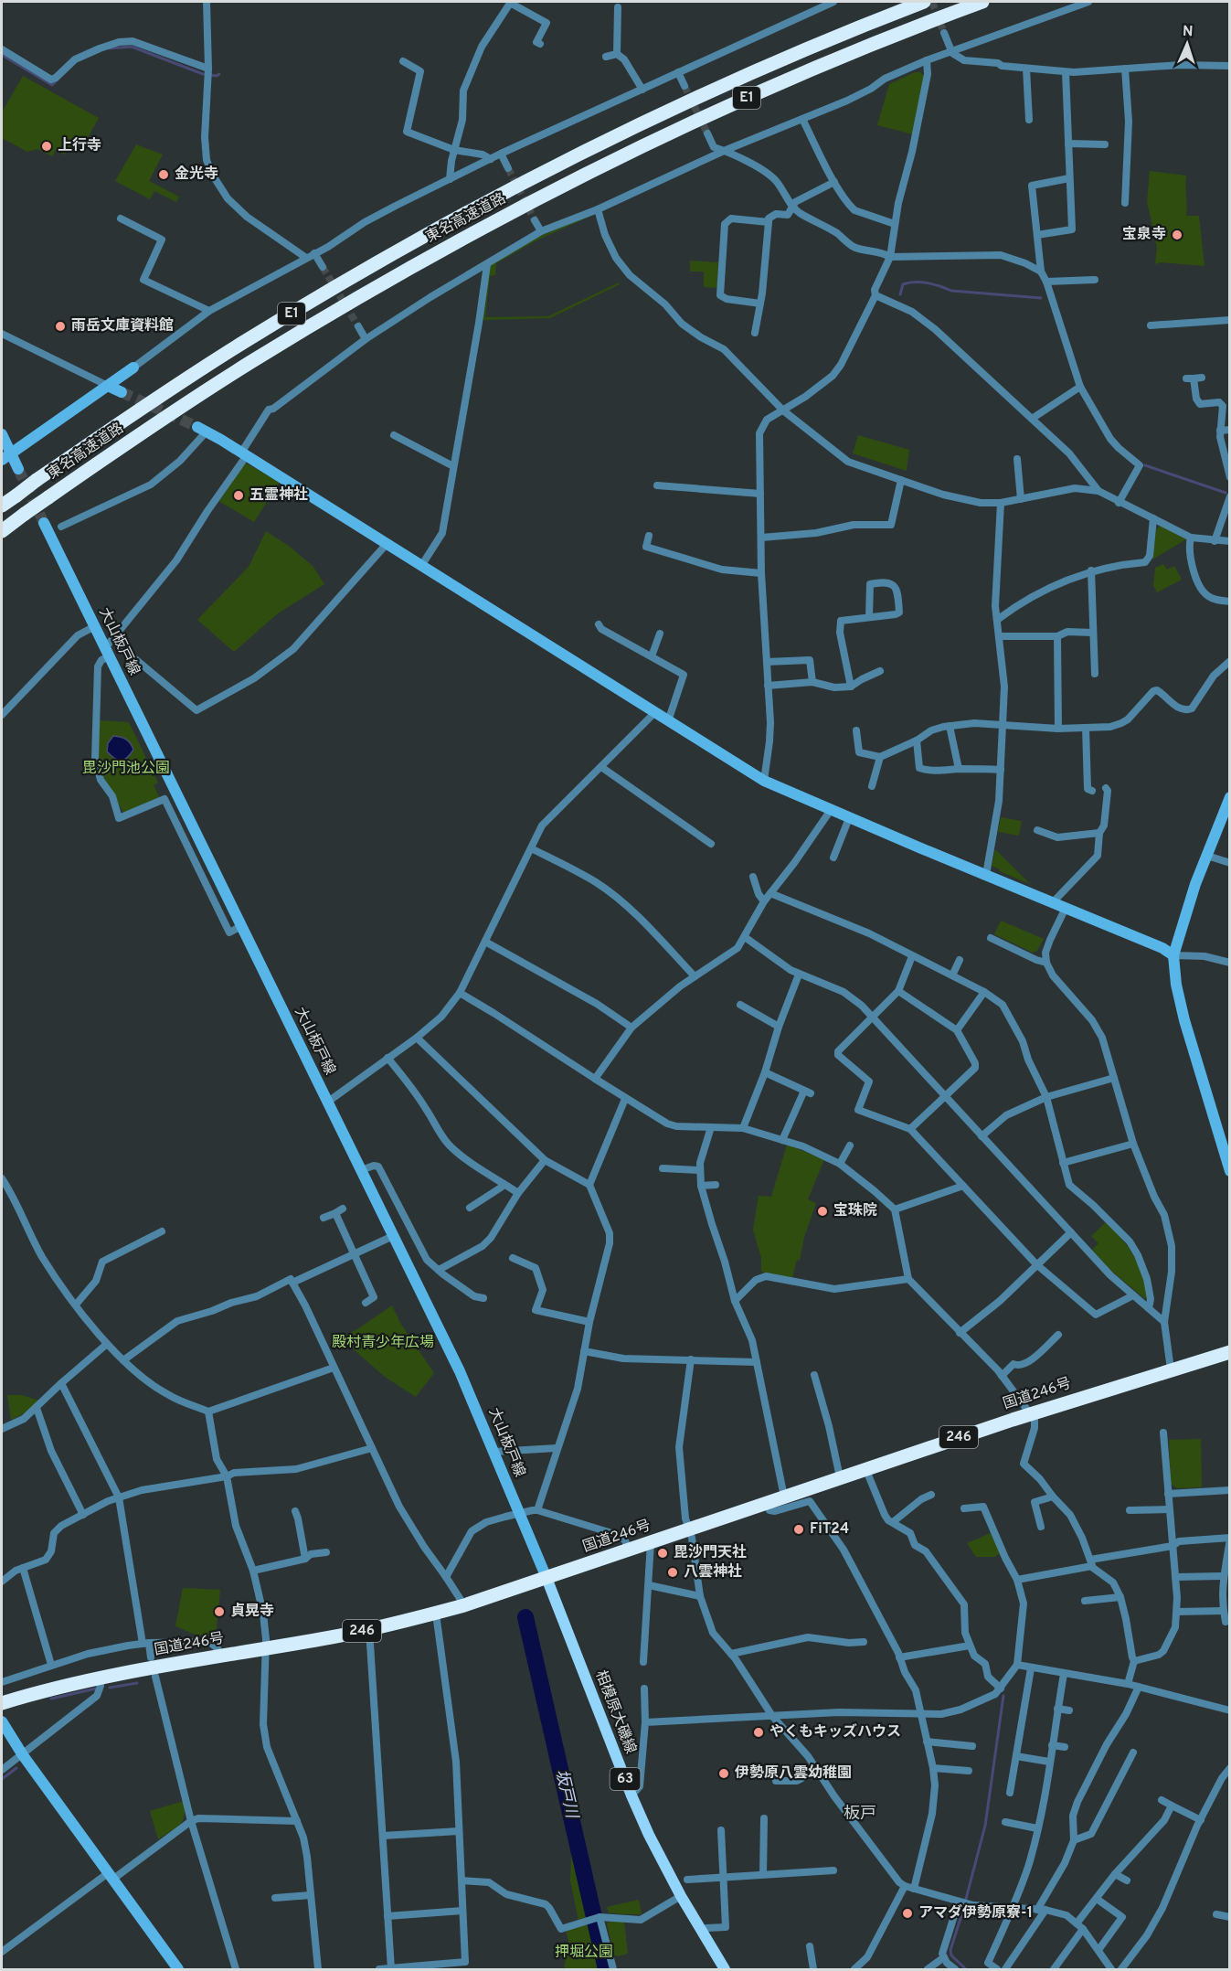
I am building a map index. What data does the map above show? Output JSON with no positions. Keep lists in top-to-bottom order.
{
  "streets": {
    "highway": [
      "E1",
      "東名高速道路",
      "国道246号",
      "246"
    ],
    "main road": ["相模原大磯線", "63"],
    "street": ["大山板戸線"]
  },
  "crossings": [
    ["大山板戸線", "国道246号"],
    ["大山板戸線", "相模原大磯線"],
    ["国道246号", "相模原大磯線"]
  ],
  "districts": ["板戸"],
  "water": ["坂戸川"],
  "parks": ["毘沙門池公園", "殿村青少年広場", "押堀公園"],
  "places": [
    "上行寺",
    "金光寺",
    "宝泉寺",
    "雨岳文庫資料館",
    "五霊神社",
    "宝珠院",
    "FiT24",
    "毘沙門天社",
    "八雲神社",
    "貞晃寺",
    "やくもキッズハウス",
    "伊勢原八雲幼稚園",
    "アマダ伊勢原寮-1"
  ],
  "north": "top"
}
